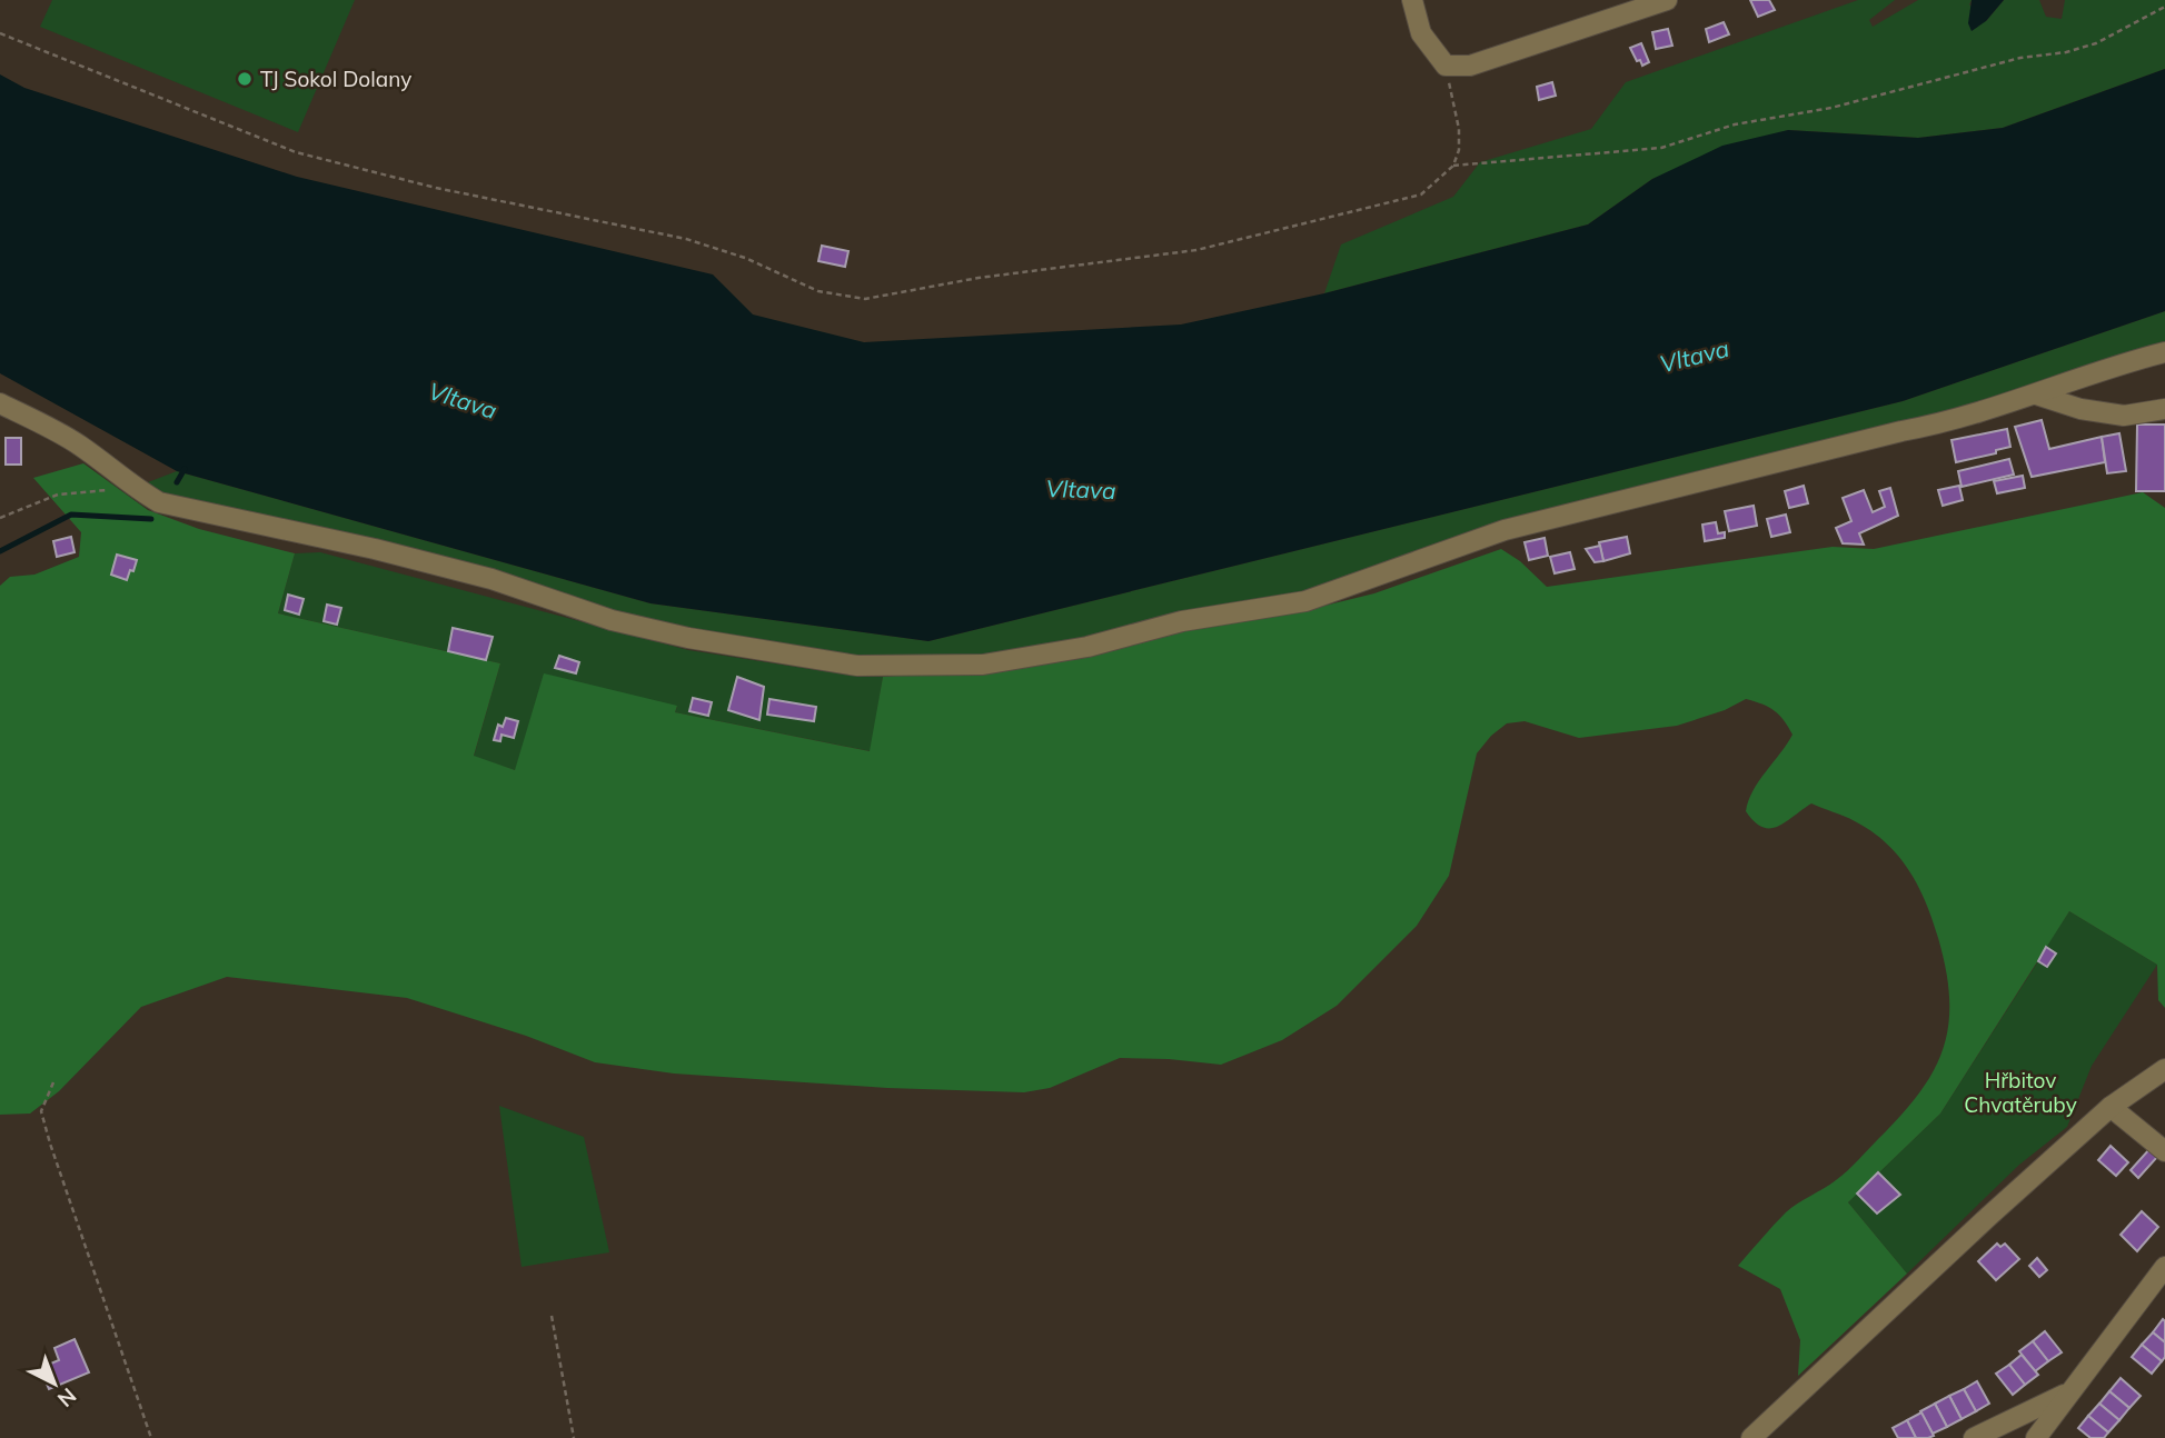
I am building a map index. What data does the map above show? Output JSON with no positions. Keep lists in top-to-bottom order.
{
  "water": ["Vltava"],
  "parks": ["Hřbitov Chvatěruby"],
  "places": ["TJ Sokol Dolany"],
  "north": "bottom right"
}
